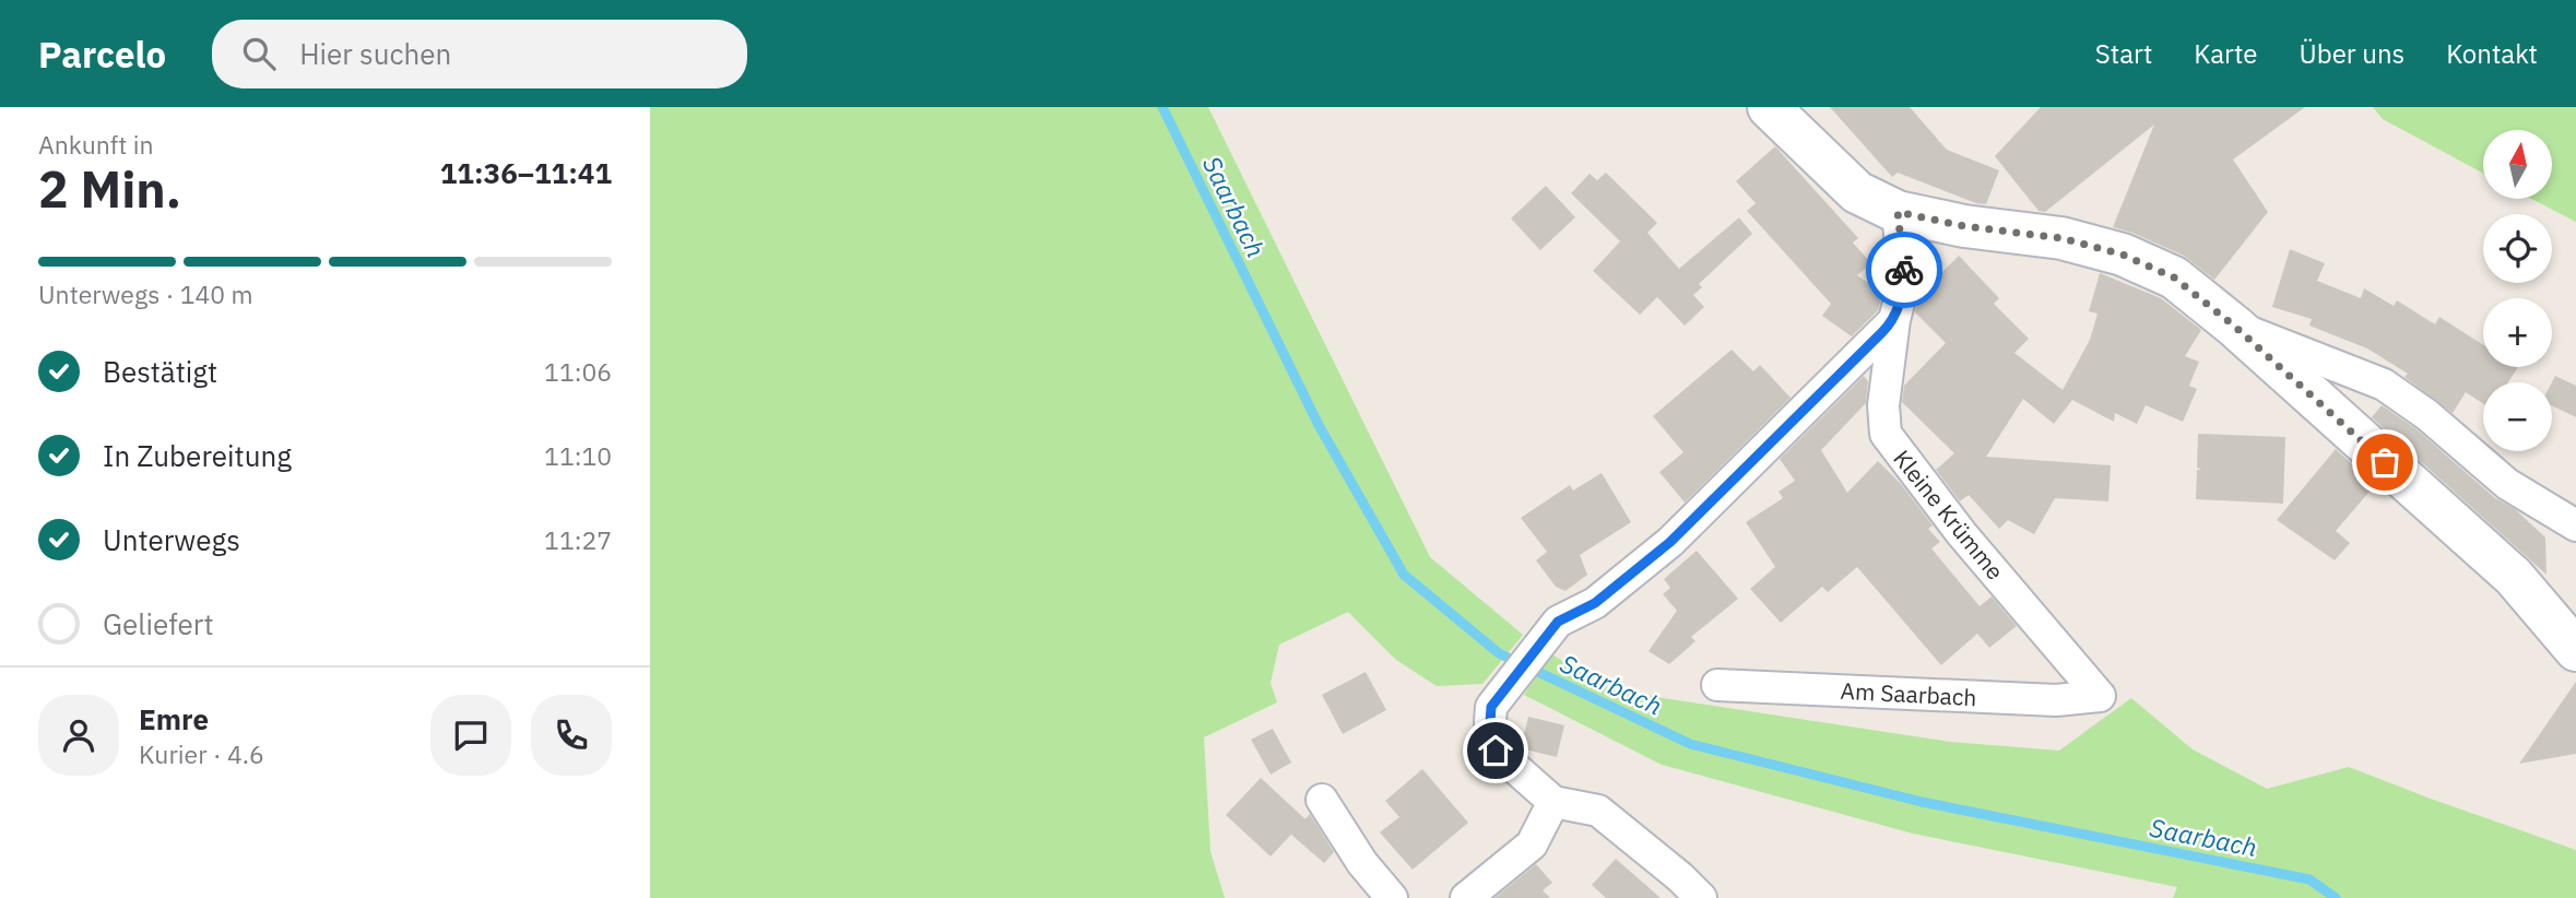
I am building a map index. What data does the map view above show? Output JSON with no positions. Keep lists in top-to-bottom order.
{
  "streets": {
    "street": ["Kleine Krümme", "Am Saarbach"]
  },
  "crossings": [
    ["Kleine Krümme", "Am Saarbach"]
  ],
  "water": ["Saarbach"],
  "north": "top",
  "page": {
    "header": "Parcelo",
    "search": "Hier suchen",
    "nav": [
      "Start",
      "Karte",
      "Über uns",
      "Kontakt"
    ],
    "heading": ["2 Min.", "Ankunft in", "11:36–11:41"],
    "panel": ["Emre", "Kurier · 4.6"],
    "map_buttons": ["+", "−"],
    "bar": "Unterwegs · 140 m",
    "list": [
      ["Bestätigt", "11:06"],
      ["In Zubereitung", "11:10"],
      ["Unterwegs", "11:27"],
      "Geliefert"
    ]
  }
}
